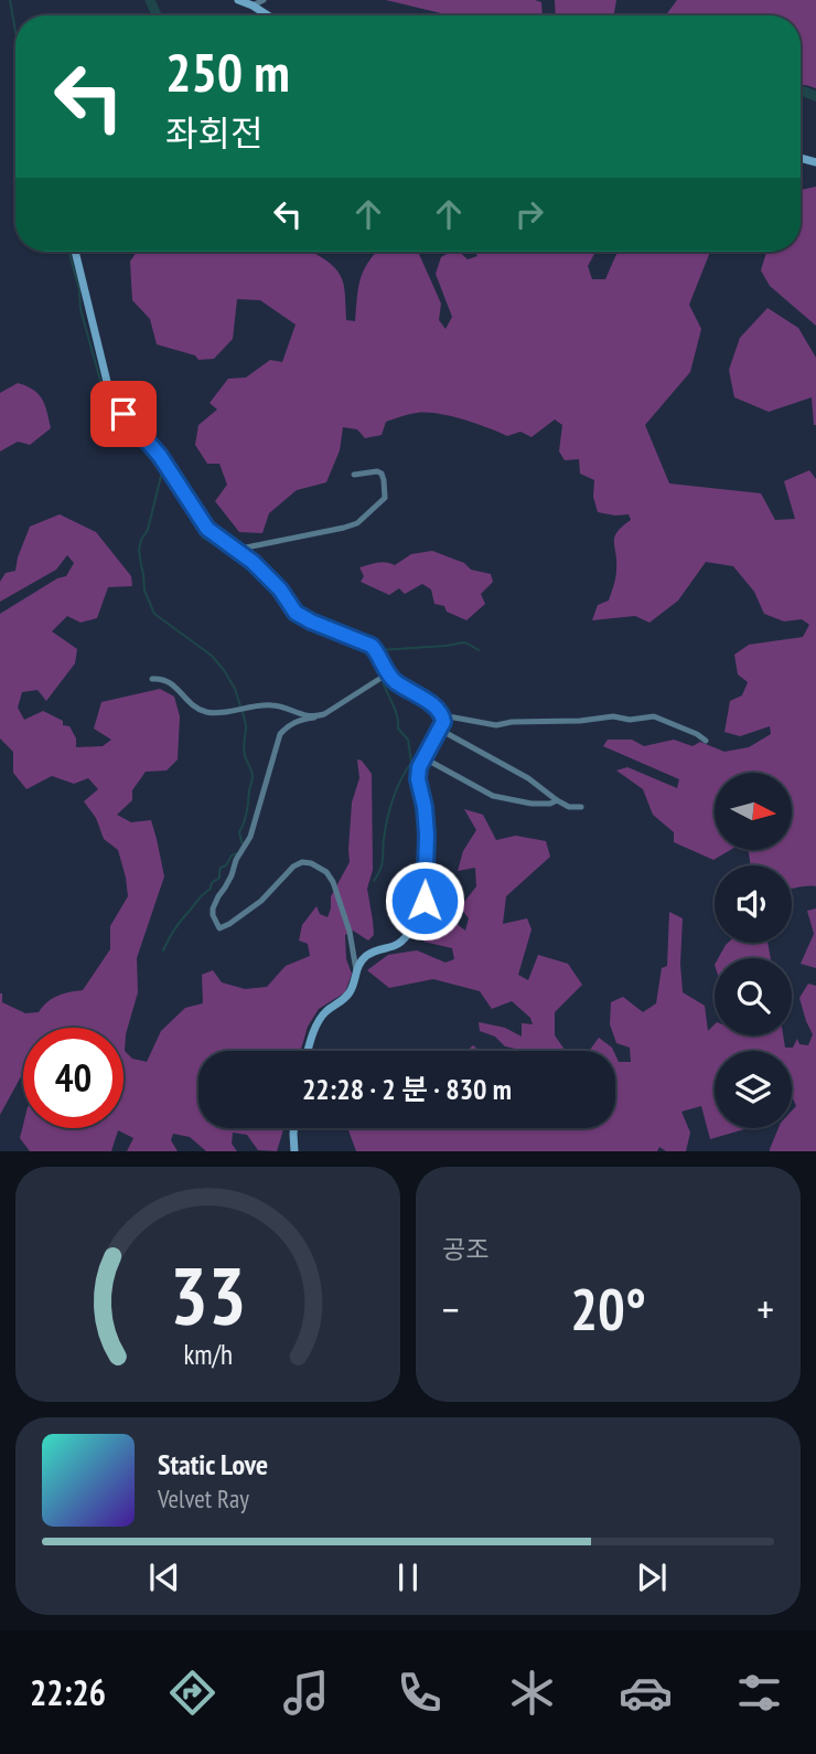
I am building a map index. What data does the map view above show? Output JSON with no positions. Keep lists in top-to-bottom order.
{
  "north": "right",
  "page": {
    "turn": ["250 m", "좌회전"],
    "limit": "40",
    "trip": "22:28 · 2 분 · 830 m",
    "tile": "공조",
    "heat": ["−", "20°", "+"],
    "song": ["Static Love", "Velvet Ray"],
    "tabs": "22:26",
    "gauge": ["33", "km/h"]
  }
}
